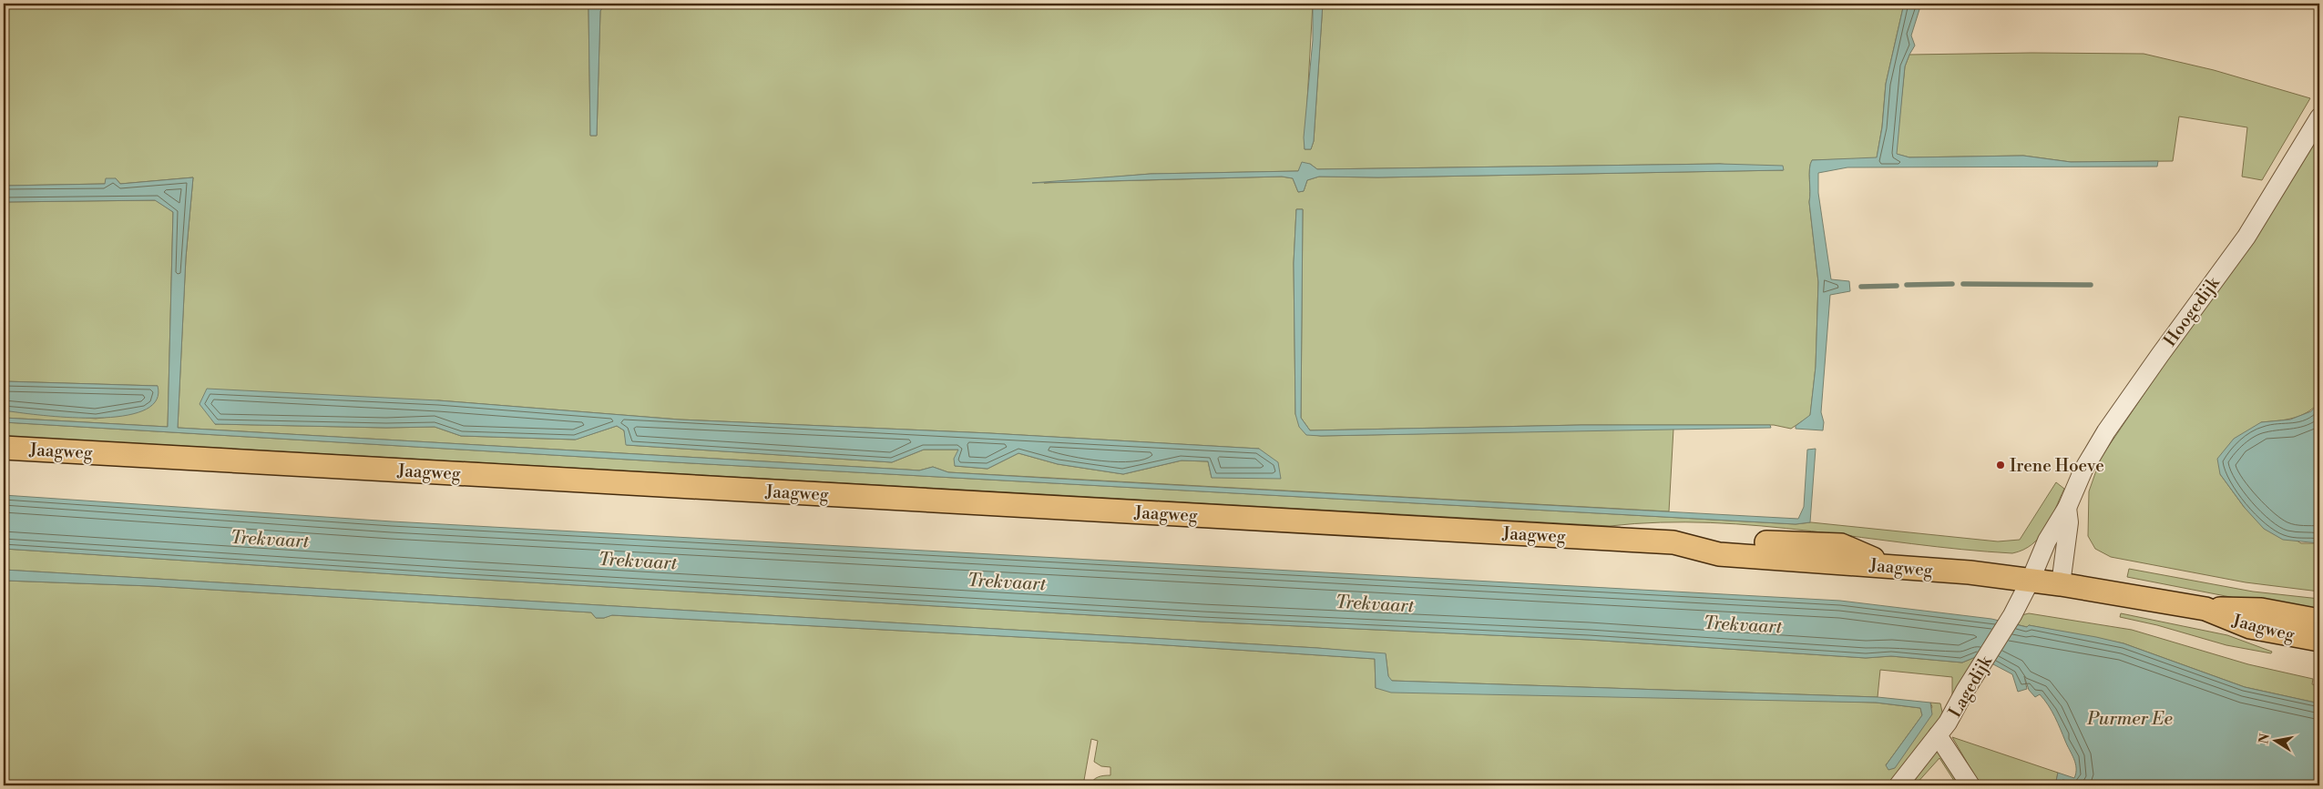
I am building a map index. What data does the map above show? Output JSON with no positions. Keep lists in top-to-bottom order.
{
  "streets": {
    "main road": ["Jaagweg"],
    "street": ["Hoogedijk", "Lagedijk"]
  },
  "crossings": [
    ["Hoogedijk", "Jaagweg"],
    ["Hoogedijk", "Lagedijk"],
    ["Jaagweg", "Lagedijk"]
  ],
  "water": ["Trekvaart", "Purmer Ee"],
  "places": ["Irene Hoeve"],
  "north": "left"
}
